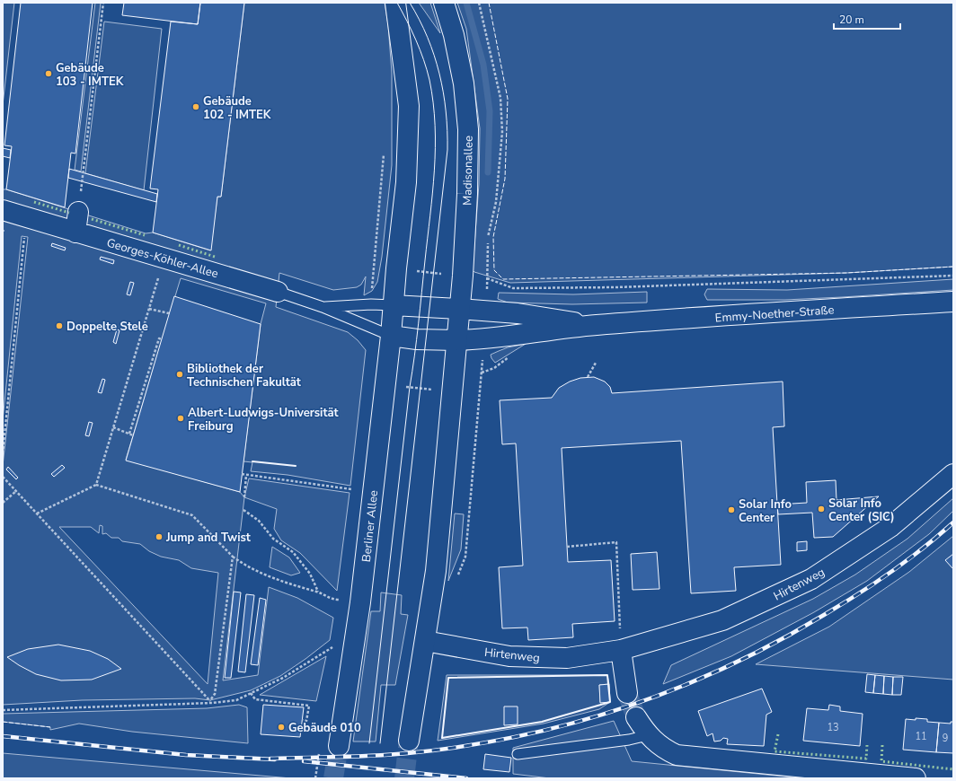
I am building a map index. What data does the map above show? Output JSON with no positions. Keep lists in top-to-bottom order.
{
  "streets": {
    "street": [
      "Madisonallee",
      "Georges-Köhler-Allee",
      "Emmy-Noether-Straße",
      "Berliner Allee",
      "Hirtenweg"
    ]
  },
  "crossings": [
    ["Madisonallee", "Emmy-Noether-Straße"],
    ["Georges-Köhler-Allee", "Emmy-Noether-Straße"],
    ["Georges-Köhler-Allee", "Berliner Allee"],
    ["Emmy-Noether-Straße", "Berliner Allee"]
  ],
  "places": [
    "Gebäude 103 - IMTEK",
    "Gebäude 102 - IMTEK",
    "Doppelte Stele",
    "Bibliothek der Technischen Fakultät",
    "Albert-Ludwigs-Universität Freiburg",
    "Solar Info Center (SIC)",
    "Solar Info Center",
    "Jump and Twist",
    "Gebäude 010"
  ],
  "house_numbers": ["13", "11", "9"],
  "scale_bar": "20 m"
}
